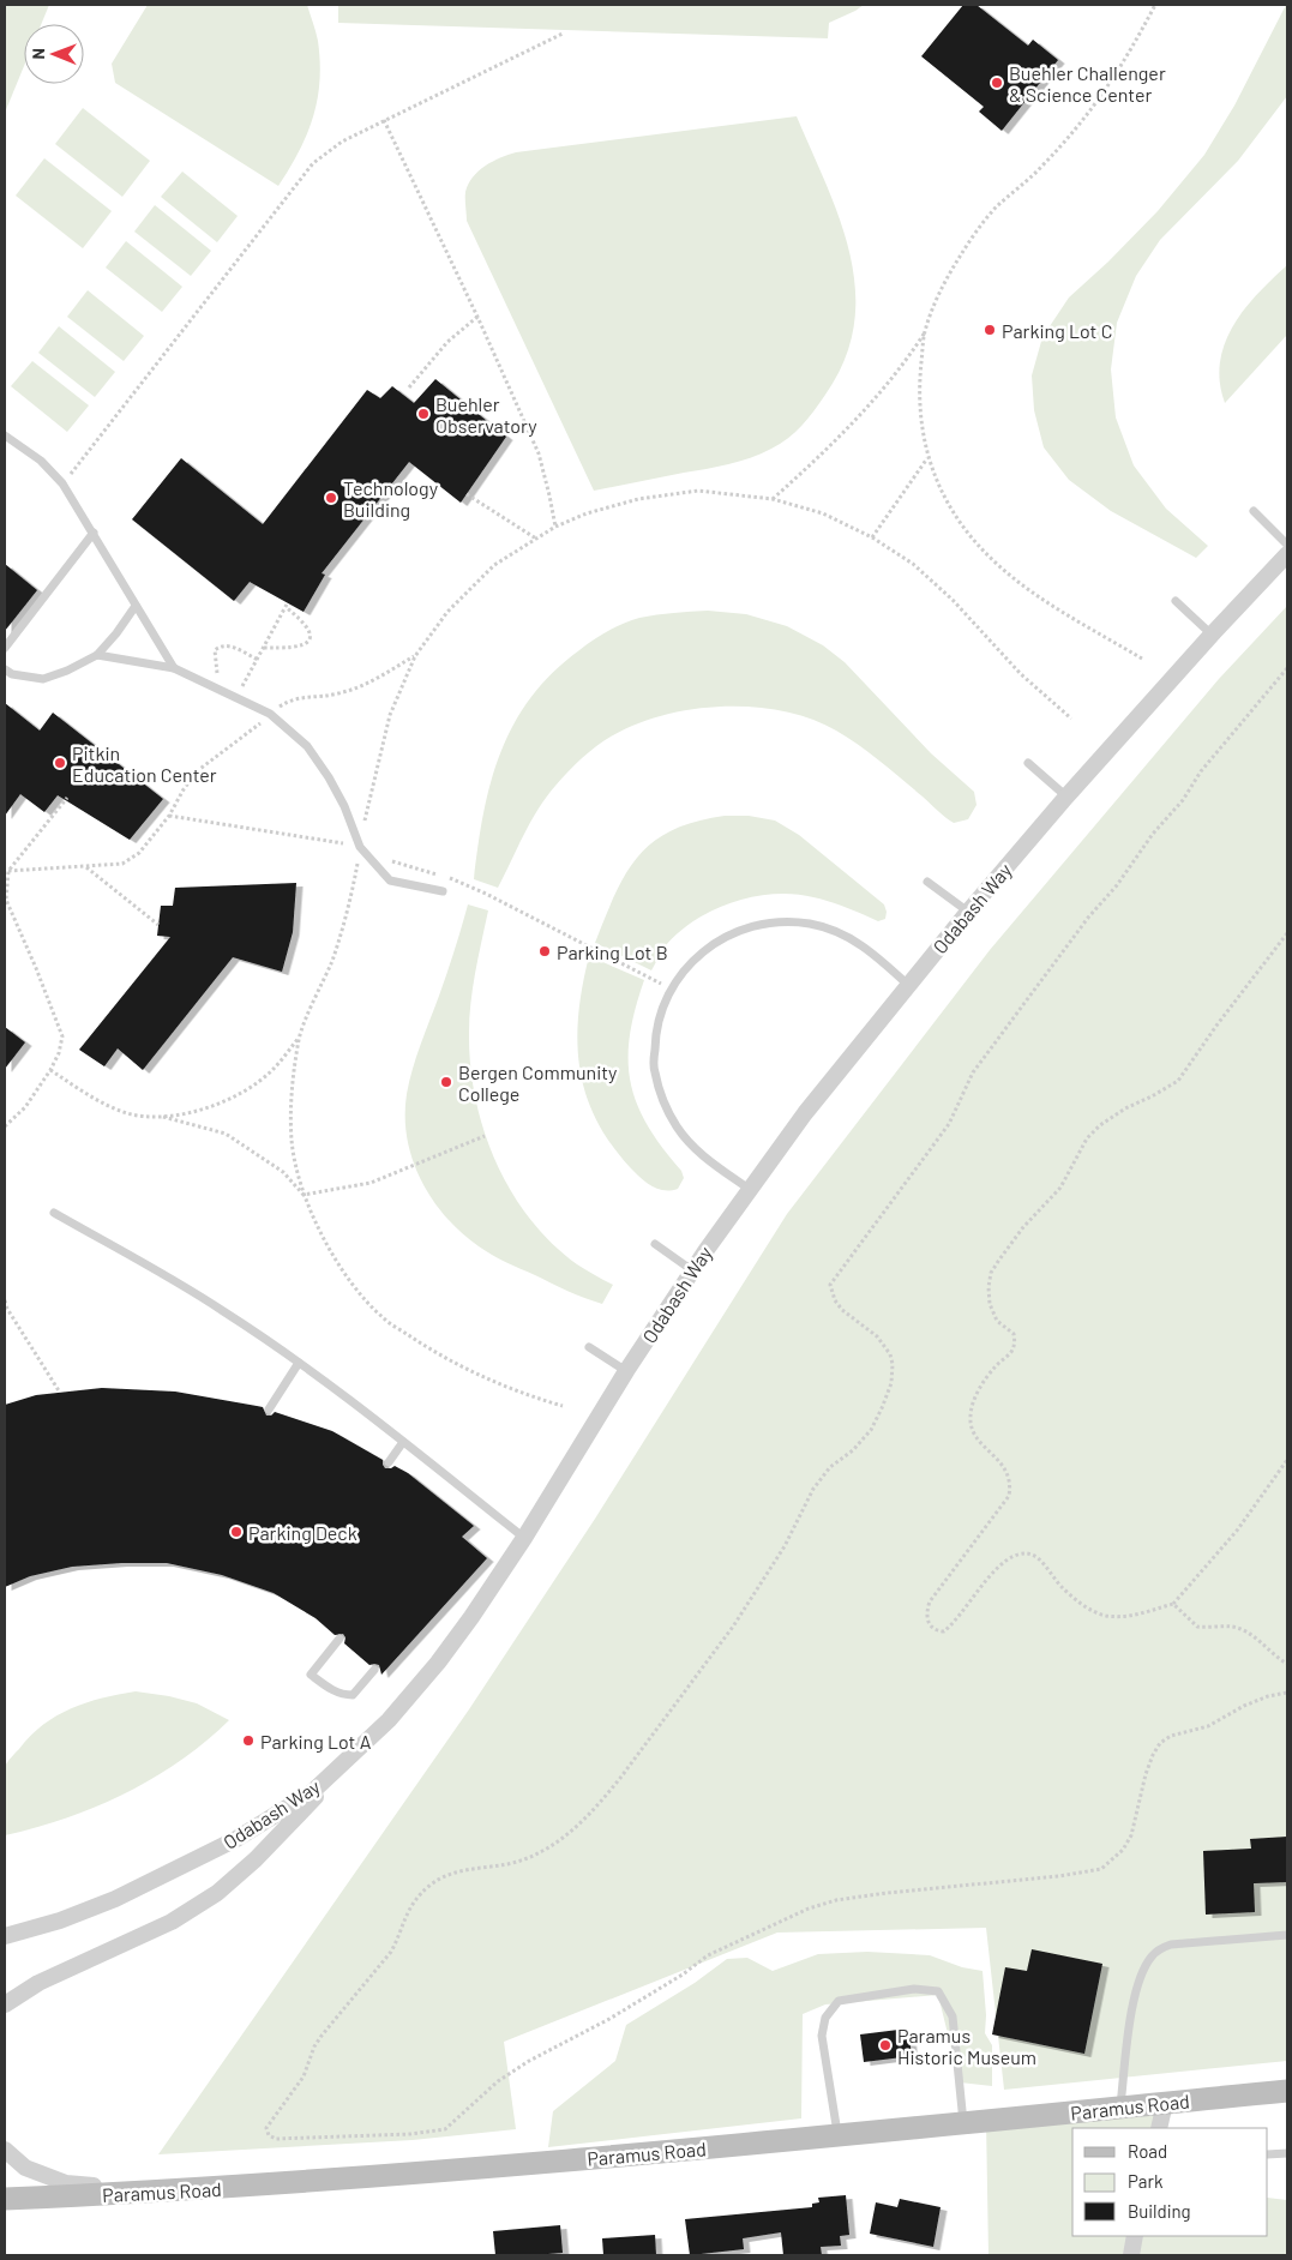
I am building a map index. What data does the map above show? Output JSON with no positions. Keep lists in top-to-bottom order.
{
  "streets": {
    "main road": ["Paramus Road"],
    "street": ["Odabash Way"]
  },
  "places": [
    "Buehler Challenger & Science Center",
    "Parking Lot C",
    "Buehler Observatory",
    "Technology Building",
    "Pitkin Education Center",
    "Parking Lot B",
    "Bergen Community College",
    "Parking Deck",
    "Parking Lot A",
    "Paramus Historic Museum"
  ],
  "legend": ["Road", "Park", "Building"],
  "north": "left"
}
